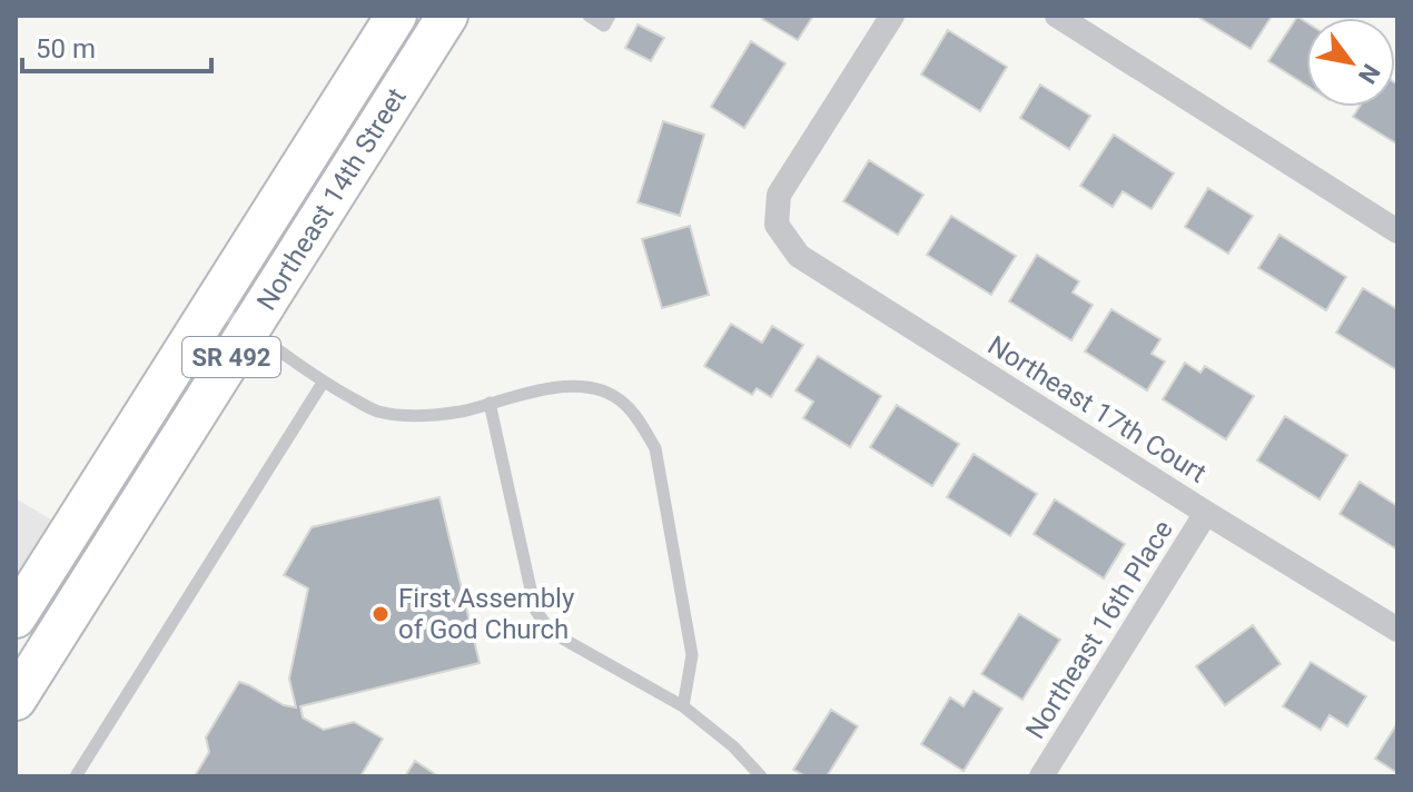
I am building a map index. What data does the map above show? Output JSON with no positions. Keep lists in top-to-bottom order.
{
  "streets": {
    "main road": ["Northeast 14th Street", "SR 492"],
    "street": ["Northeast 17th Court", "Northeast 16th Place"]
  },
  "crossings": [
    ["Northeast 17th Court", "Northeast 16th Place"]
  ],
  "places": ["First Assembly of God Church"],
  "scale_bar": "50 m",
  "north": "bottom right"
}
